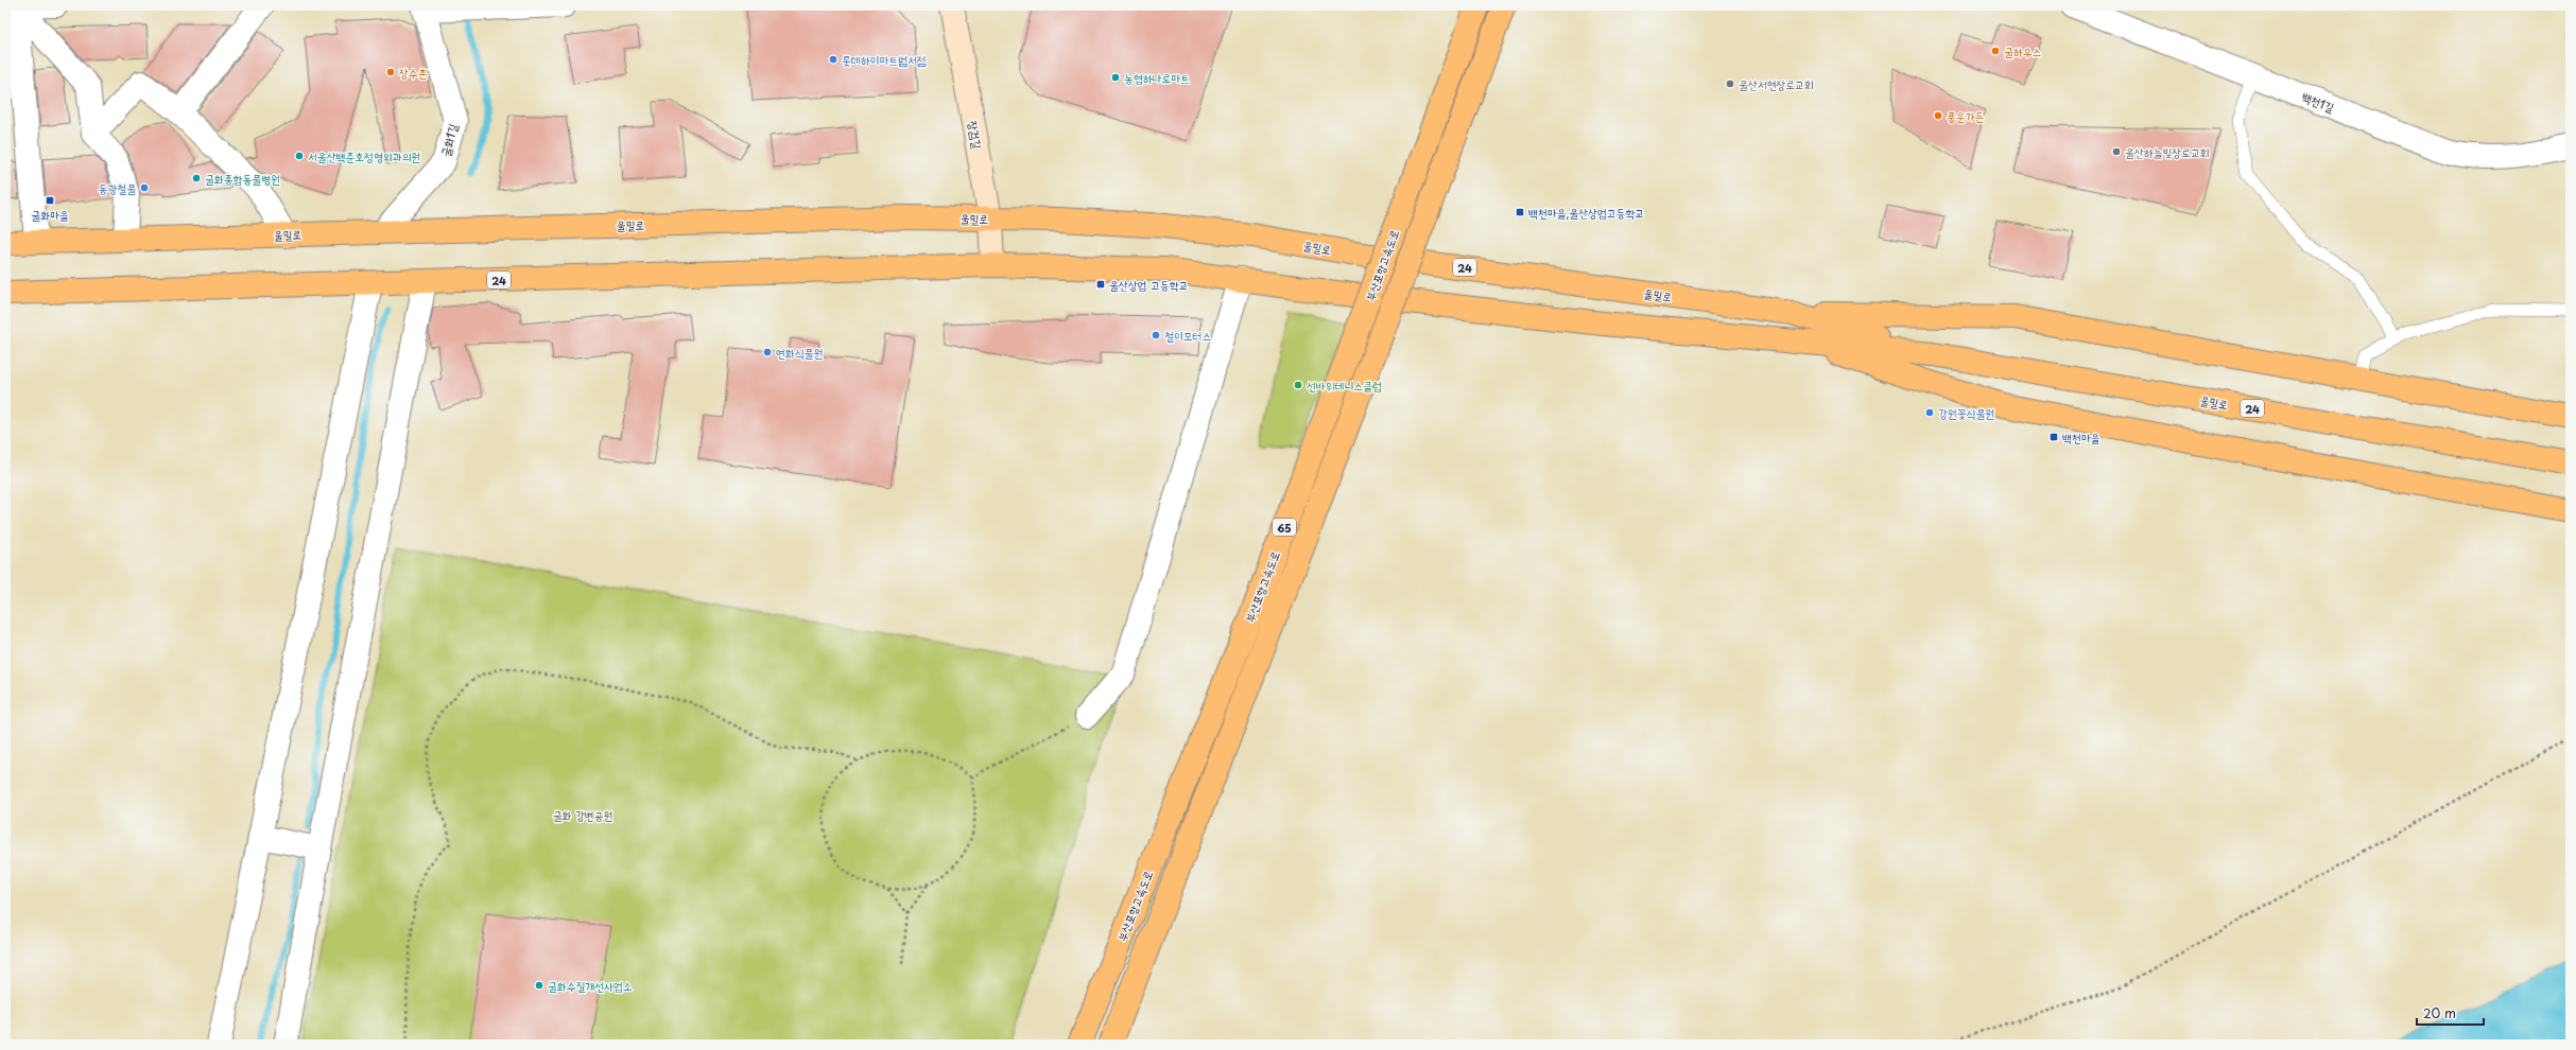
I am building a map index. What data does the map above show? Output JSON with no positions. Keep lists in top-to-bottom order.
{
  "streets": {
    "main road": [
      "장검길",
      "울밀로",
      "부산포항고속도로",
      "24",
      "65"
    ],
    "street": ["백천1길", "굴화1길"]
  },
  "crossings": [
    ["장검길", "울밀로"],
    ["굴화1길", "울밀로"]
  ],
  "parks": ["굴화 강변공원"],
  "places": {
    "other": [
      "굴하우스",
      "롯데하이마트범서점",
      "장수촌",
      "농협하나로마트",
      "울산서현장로교회",
      "풍운가든",
      "울산하늘빛장로교회",
      "서울산백준호정형외과의원",
      "굴화종합동물병원",
      "동광철물",
      "철이모터스",
      "연화식물원",
      "선바위테니스클럽",
      "강원꽃식물원",
      "굴화수질개선사업소"
    ],
    "transit": [
      "굴화마을",
      "백천마을,울산상업고등학교",
      "울산상업 고등학교",
      "백천마을"
    ]
  },
  "scale_bar": "20 m"
}
